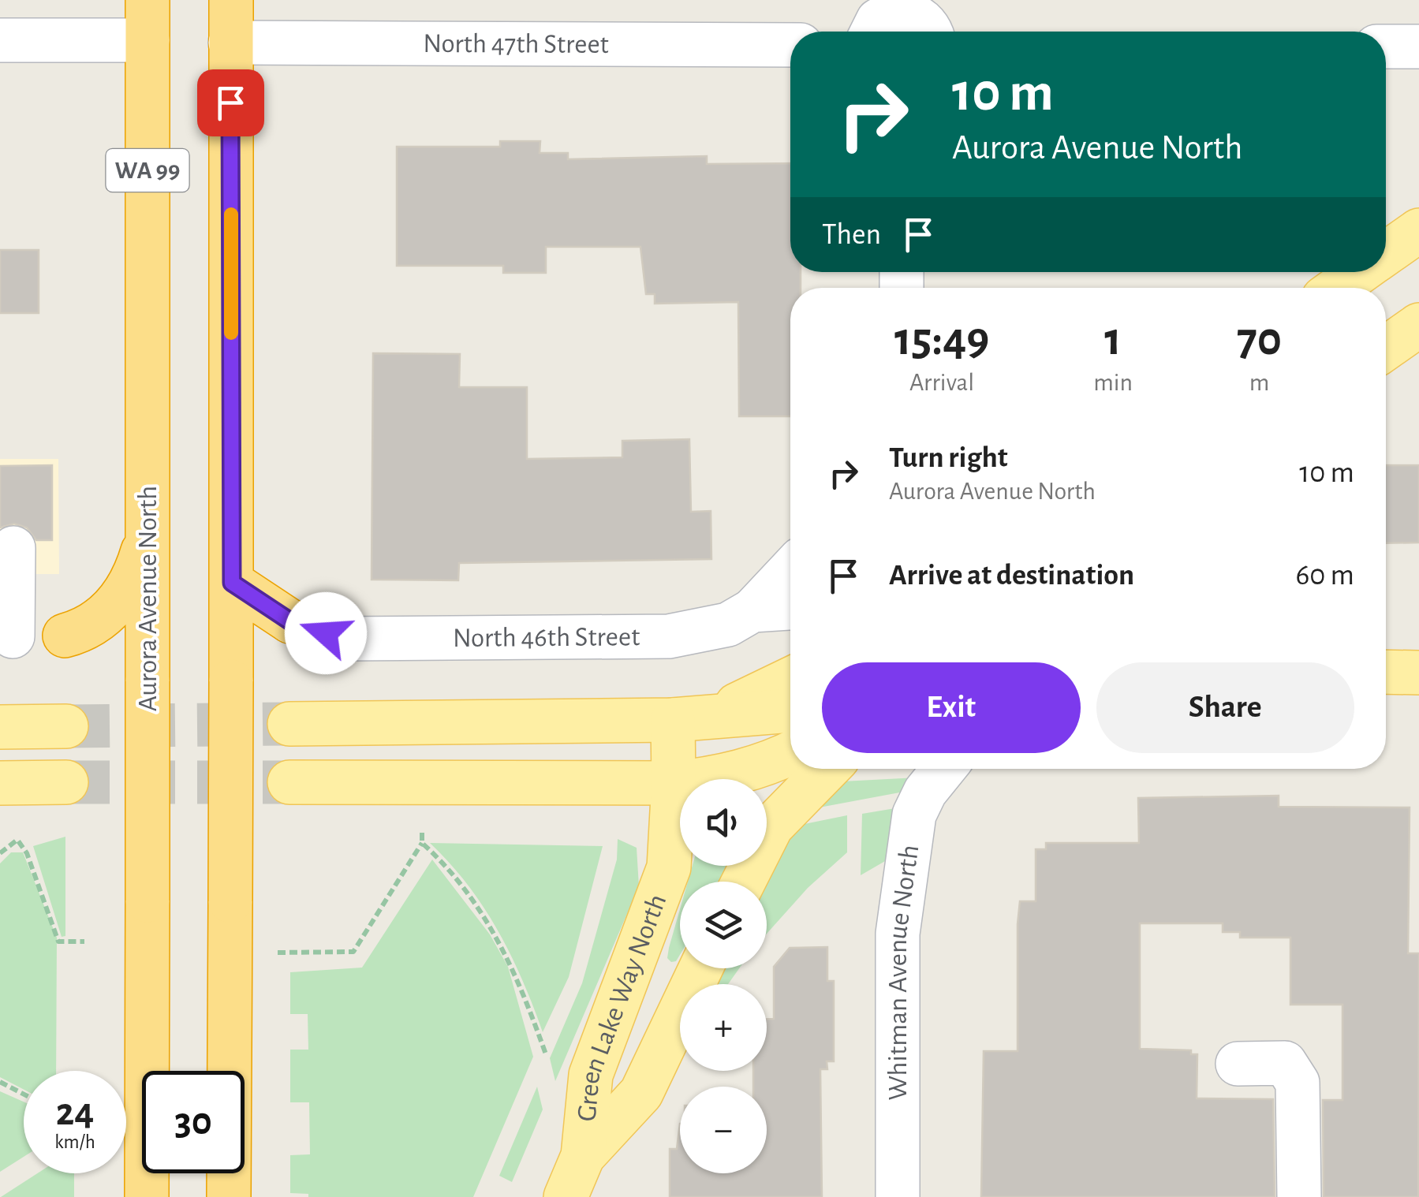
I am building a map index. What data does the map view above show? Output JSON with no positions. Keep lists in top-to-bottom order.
{
  "streets": {
    "highway": ["WA 99", "Aurora Avenue North"],
    "main road": ["Green Lake Way North"],
    "street": ["North 47th Street", "North 46th Street", "Whitman Avenue North"]
  },
  "page": {
    "turn": ["10 m", "Aurora Avenue North"],
    "then": "Then",
    "eta": [
      "15:49",
      "Arrival",
      "1",
      "min",
      "70",
      "m"
    ],
    "list": [
      {
        "name": "Turn right",
        "note": "Aurora Avenue North",
        "value": "10 m"
      },
      {
        "name": "Arrive at destination",
        "value": "60 m"
      }
    ],
    "buttons": ["Exit", "Share"],
    "map_buttons": ["+", "−"],
    "speed": "24 km/h",
    "limit": "30"
  }
}
